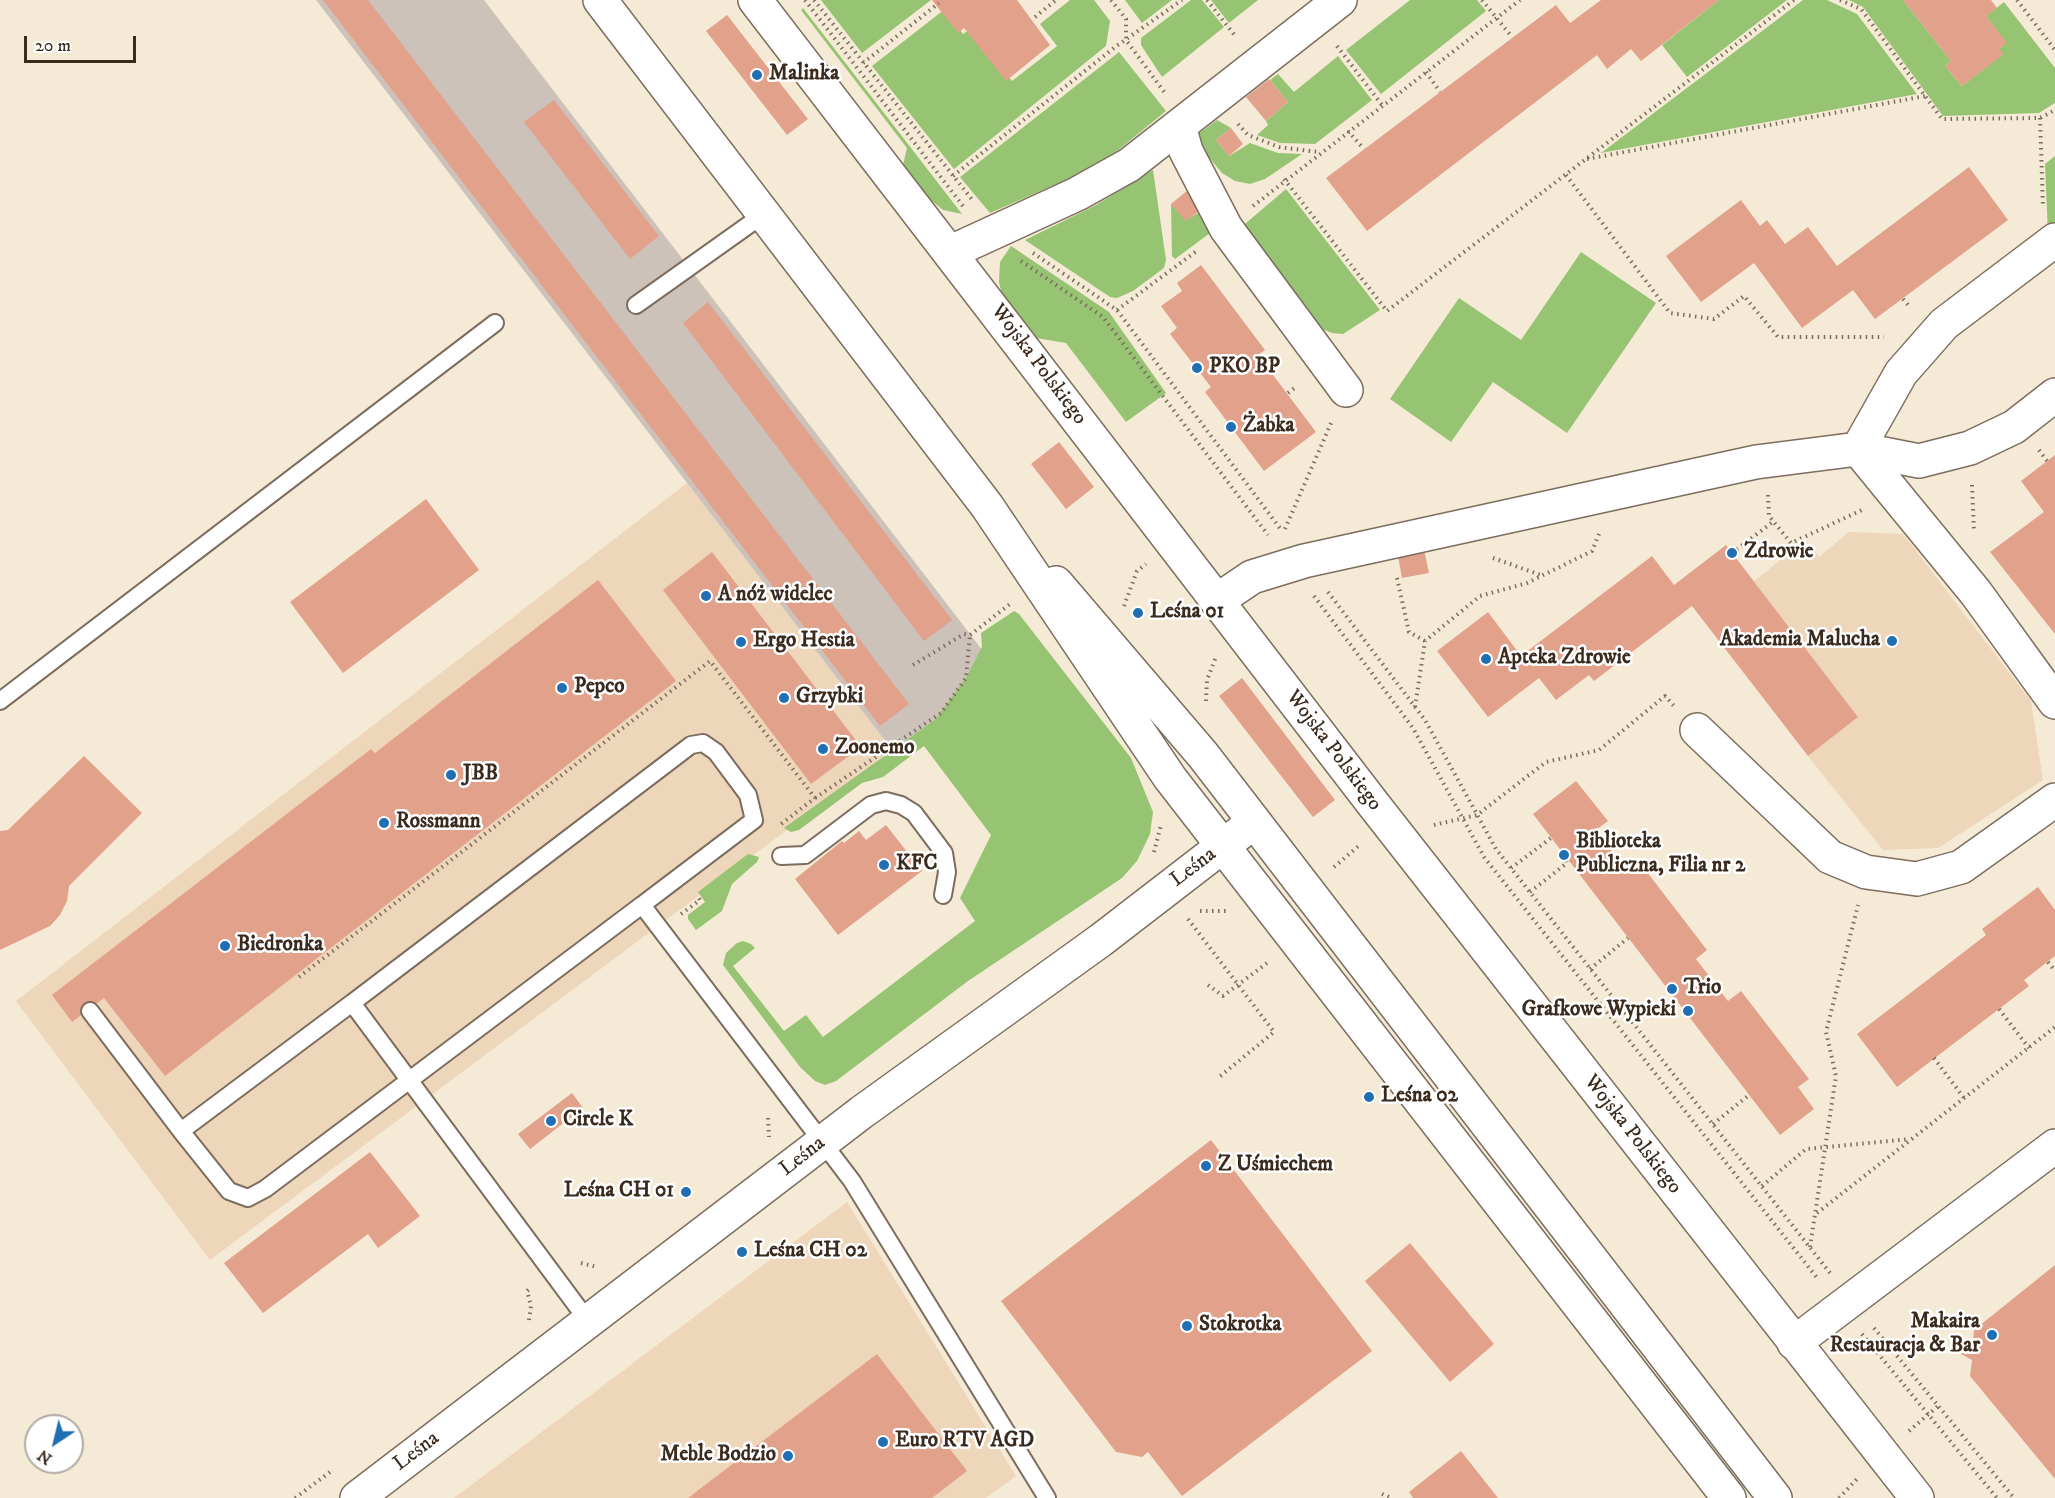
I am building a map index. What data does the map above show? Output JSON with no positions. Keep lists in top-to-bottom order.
{
  "streets": {
    "street": ["Wojska Polskiego", "Leśna"]
  },
  "places": [
    "Malinka",
    "PKO BP",
    "Żabka",
    "Zdrowie",
    "A nóż widelec",
    "Leśna 01",
    "Akademia Malucha",
    "Ergo Hestia",
    "Apteka Zdrowie",
    "Pepco",
    "Grzybki",
    "Zoonemo",
    "JBB",
    "Rossmann",
    "Biblioteka Publiczna, Filia nr 2",
    "KFC",
    "Biedronka",
    "Trio",
    "Grafkowe Wypieki",
    "Leśna 02",
    "Circle K",
    "Z Uśmiechem",
    "Leśna CH 01",
    "Leśna CH 02",
    "Stokrotka",
    "Makaira Restauracja & Bar",
    "Euro RTV AGD",
    "Meble Bodzio"
  ],
  "scale_bar": "20 m",
  "north": "bottom left"
}
